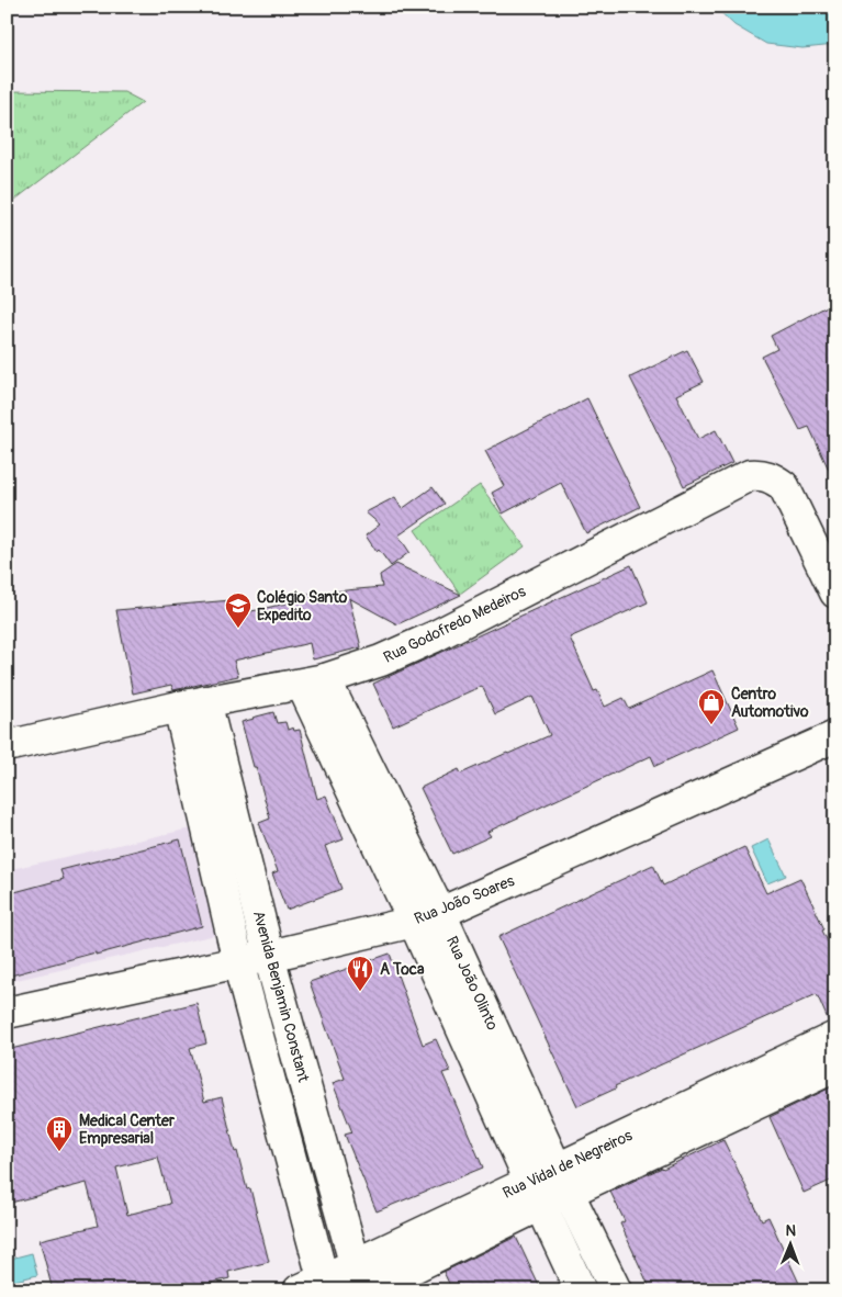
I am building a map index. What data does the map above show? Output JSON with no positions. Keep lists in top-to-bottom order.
{
  "streets": {
    "street": [
      "Rua Godofredo Medeiros",
      "Rua João Soares",
      "Rua João Olinto",
      "Avenida Benjamin Constant",
      "Rua Vidal de Negreiros"
    ]
  },
  "crossings": [
    ["Rua Godofredo Medeiros", "Rua João Olinto"],
    ["Rua Godofredo Medeiros", "Avenida Benjamin Constant"],
    ["Rua João Soares", "Rua João Olinto"],
    ["Rua João Soares", "Avenida Benjamin Constant"],
    ["Rua João Olinto", "Rua Vidal de Negreiros"],
    ["Avenida Benjamin Constant", "Rua Vidal de Negreiros"]
  ],
  "places": {
    "school or university": ["Colégio Santo Expedito"],
    "shop": ["Centro Automotivo"],
    "restaurant": ["A Toca"],
    "building": ["Medical Center Empresarial"]
  },
  "north": "top"
}
